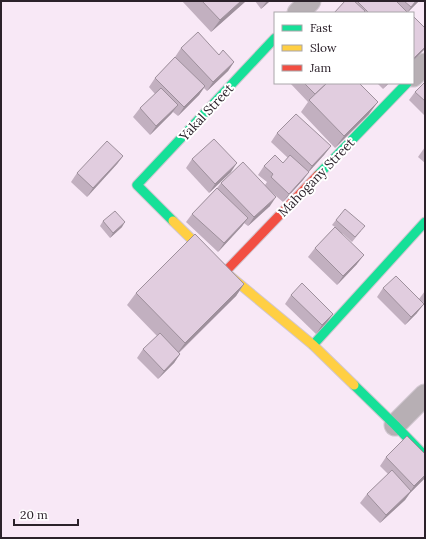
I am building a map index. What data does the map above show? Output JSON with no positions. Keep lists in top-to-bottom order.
{
  "streets": {
    "street": ["Yakal Street", "Mahogany Street"]
  },
  "crossings": [
    ["Yakal Street", "Mahogany Street"]
  ],
  "legend": ["Fast", "Slow", "Jam"],
  "scale_bar": "20 m"
}
